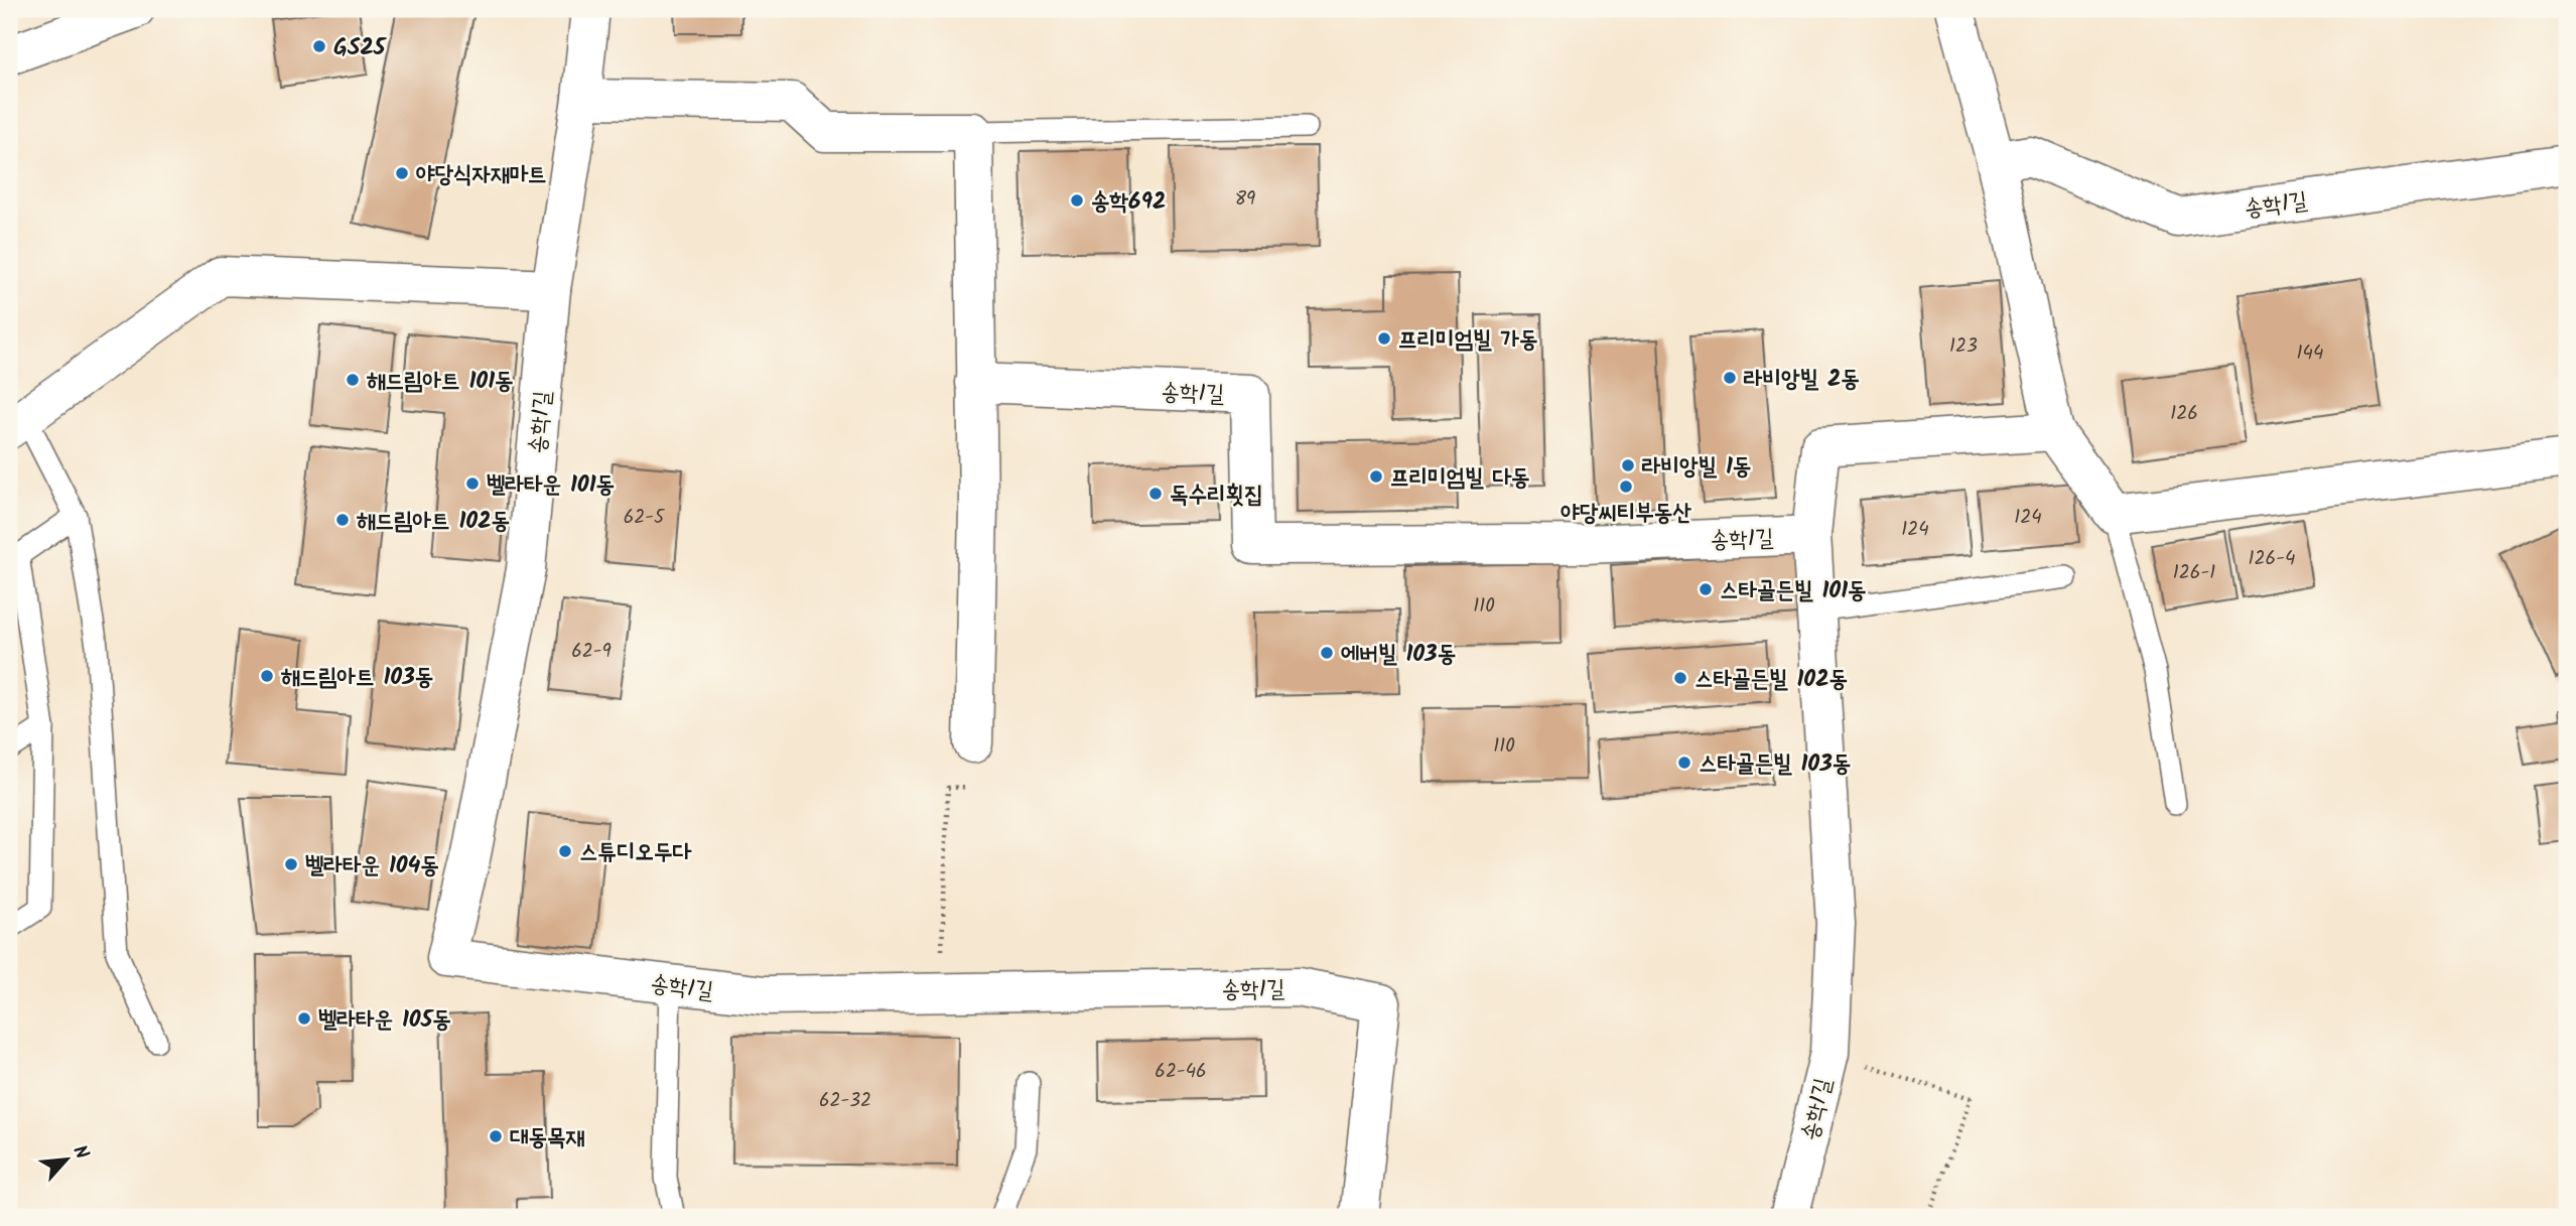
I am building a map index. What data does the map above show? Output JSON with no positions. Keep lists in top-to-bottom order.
{
  "streets": {
    "street": ["송학1길"]
  },
  "places": [
    "GS25",
    "야당식자재마트",
    "송학692",
    "프리미엄빌 가동",
    "라비앙빌 2동",
    "해드림아트 101동",
    "라비앙빌 1동",
    "프리미엄빌 다동",
    "벨라타운 101동",
    "야당씨티부동산",
    "독수리횟집",
    "해드림아트 102동",
    "스타골든빌 101동",
    "에버빌 103동",
    "해드림아트 103동",
    "스타골든빌 102동",
    "스타골든빌 103동",
    "스튜디오두다",
    "벨라타운 104동",
    "벨라타운 105동",
    "대동목재"
  ],
  "house_numbers": [
    "89",
    "123",
    "144",
    "126",
    "62-5",
    "124",
    "124",
    "126-4",
    "126-1",
    "110",
    "62-9",
    "110",
    "62-46",
    "62-32"
  ],
  "north": "top right"
}
